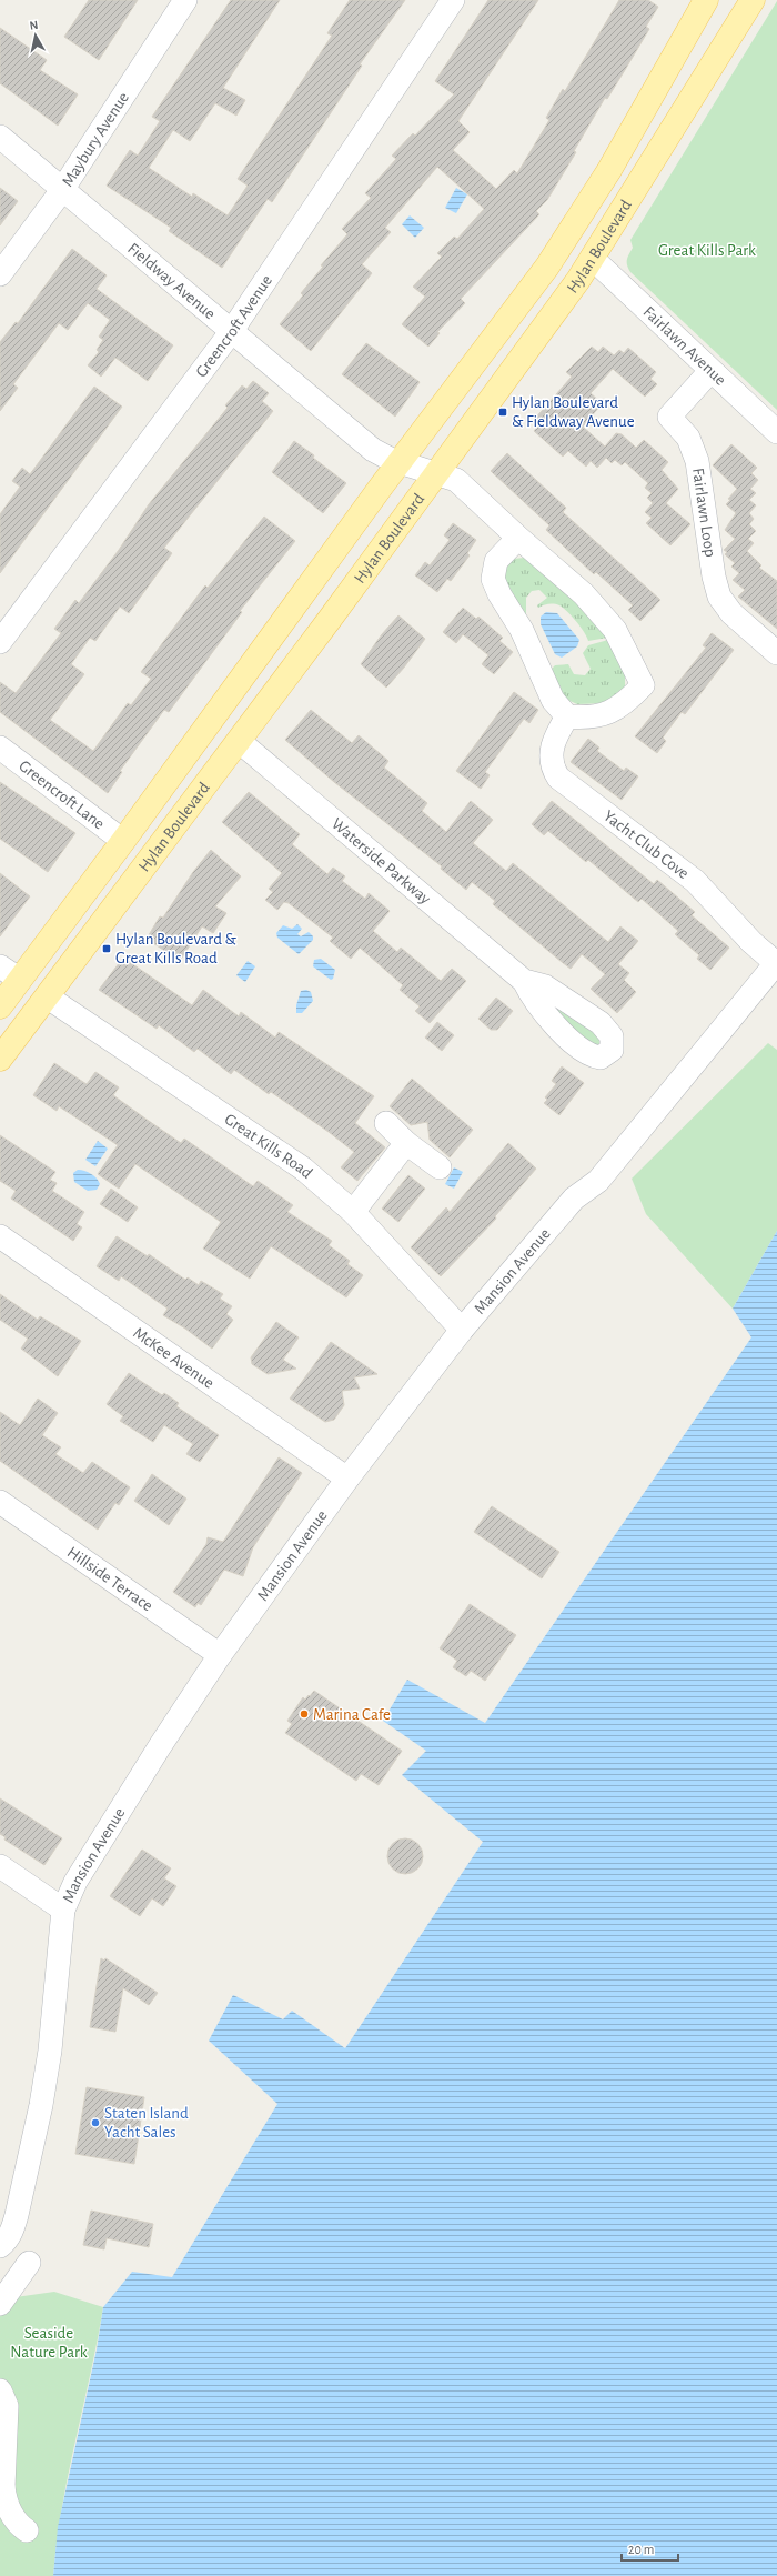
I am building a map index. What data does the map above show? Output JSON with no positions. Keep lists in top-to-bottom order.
{
  "streets": {
    "main road": ["Hylan Boulevard"],
    "street": [
      "Maybury Avenue",
      "Fieldway Avenue",
      "Greencroft Avenue",
      "Fairlawn Avenue",
      "Fairlawn Loop",
      "Greencroft Lane",
      "Yacht Club Cove",
      "Waterside Parkway",
      "Great Kills Road",
      "Mansion Avenue",
      "McKee Avenue",
      "Hillside Terrace"
    ]
  },
  "crossings": [
    ["Maybury Avenue", "Fieldway Avenue"],
    ["Hylan Boulevard", "Fieldway Avenue"],
    ["Hylan Boulevard", "Fairlawn Avenue"],
    ["Hylan Boulevard", "Greencroft Lane"],
    ["Hylan Boulevard", "Waterside Parkway"],
    ["Hylan Boulevard", "Great Kills Road"],
    ["Fieldway Avenue", "Greencroft Avenue"],
    ["Fairlawn Avenue", "Fairlawn Loop"],
    ["Yacht Club Cove", "Mansion Avenue"],
    ["Great Kills Road", "Mansion Avenue"],
    ["Mansion Avenue", "McKee Avenue"],
    ["Mansion Avenue", "Hillside Terrace"]
  ],
  "parks": ["Great Kills Park", "Seaside Nature Park"],
  "places": {
    "transit": ["Hylan Boulevard & Fieldway Avenue", "Hylan Boulevard & Great Kills Road"],
    "other": ["Marina Cafe", "Staten Island Yacht Sales"]
  },
  "scale_bar": "20 m",
  "north": "top"
}
